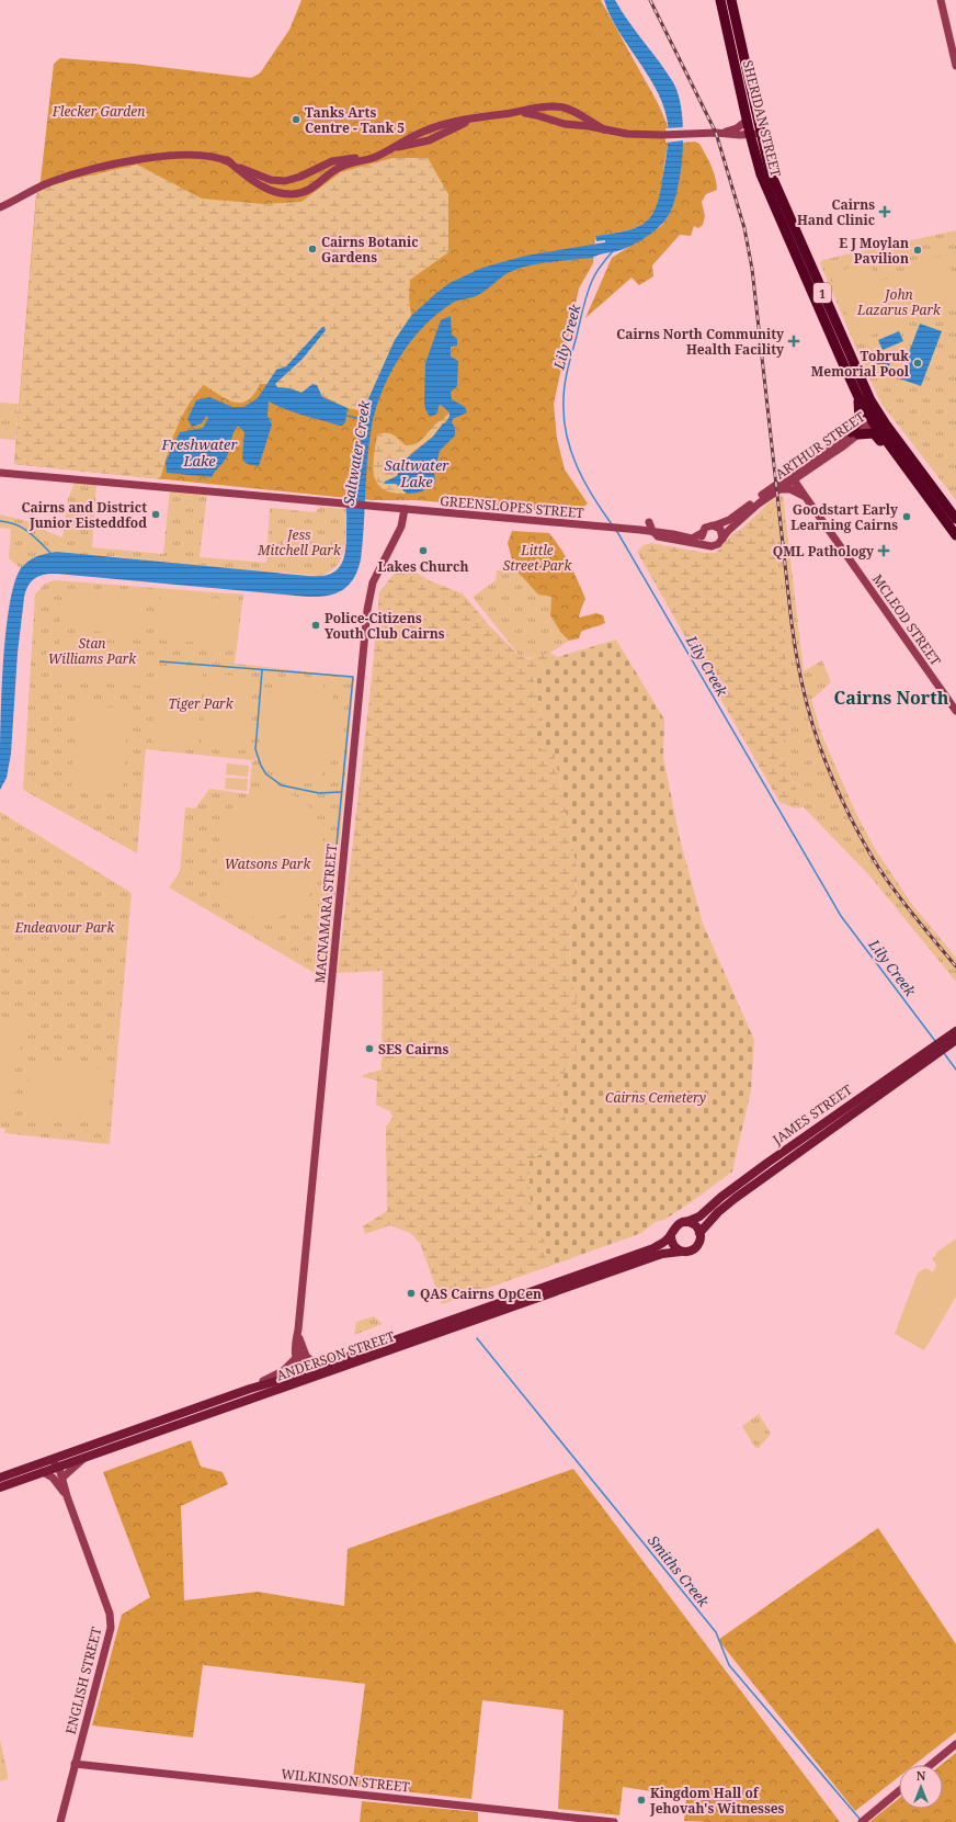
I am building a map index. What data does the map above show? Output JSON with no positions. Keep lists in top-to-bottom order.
{
  "streets": {
    "highway": ["SHERIDAN STREET", "1"],
    "main road": ["JAMES STREET", "ANDERSON STREET"],
    "street": [
      "ARTHUR STREET",
      "GREENSLOPES STREET",
      "MCLEOD STREET",
      "MACNAMARA STREET",
      "ENGLISH STREET",
      "WILKINSON STREET"
    ]
  },
  "crossings": [
    ["SHERIDAN STREET", "ARTHUR STREET"],
    ["ARTHUR STREET", "GREENSLOPES STREET"],
    ["ARTHUR STREET", "MCLEOD STREET"],
    ["GREENSLOPES STREET", "MACNAMARA STREET"],
    ["MACNAMARA STREET", "ANDERSON STREET"],
    ["JAMES STREET", "ANDERSON STREET"],
    ["ANDERSON STREET", "ENGLISH STREET"],
    ["ENGLISH STREET", "WILKINSON STREET"]
  ],
  "districts": ["Cairns North"],
  "water": [
    "Lily Creek",
    "Freshwater Lake",
    "Saltwater Creek",
    "Saltwater Lake",
    "Smiths Creek"
  ],
  "parks": [
    "Flecker Garden",
    "John Lazarus Park",
    "Jess Mitchell Park",
    "Little Street Park",
    "Stan Williams Park",
    "Tiger Park",
    "Watsons Park",
    "Endeavour Park",
    "Cairns Cemetery"
  ],
  "places": {
    "other": [
      "Tanks Arts Centre - Tank 5",
      "Cairns Botanic Gardens",
      "E J Moylan Pavilion",
      "Tobruk Memorial Pool",
      "Cairns and District Junior Eisteddfod",
      "Goodstart Early Learning Cairns",
      "Lakes Church",
      "Police-Citizens Youth Club Cairns",
      "SES Cairns",
      "QAS Cairns OpCen",
      "Kingdom Hall of Jehovah's Witnesses"
    ],
    "health": ["Cairns Hand Clinic", "Cairns North Community Health Facility", "QML Pathology"]
  },
  "north": "top"
}
